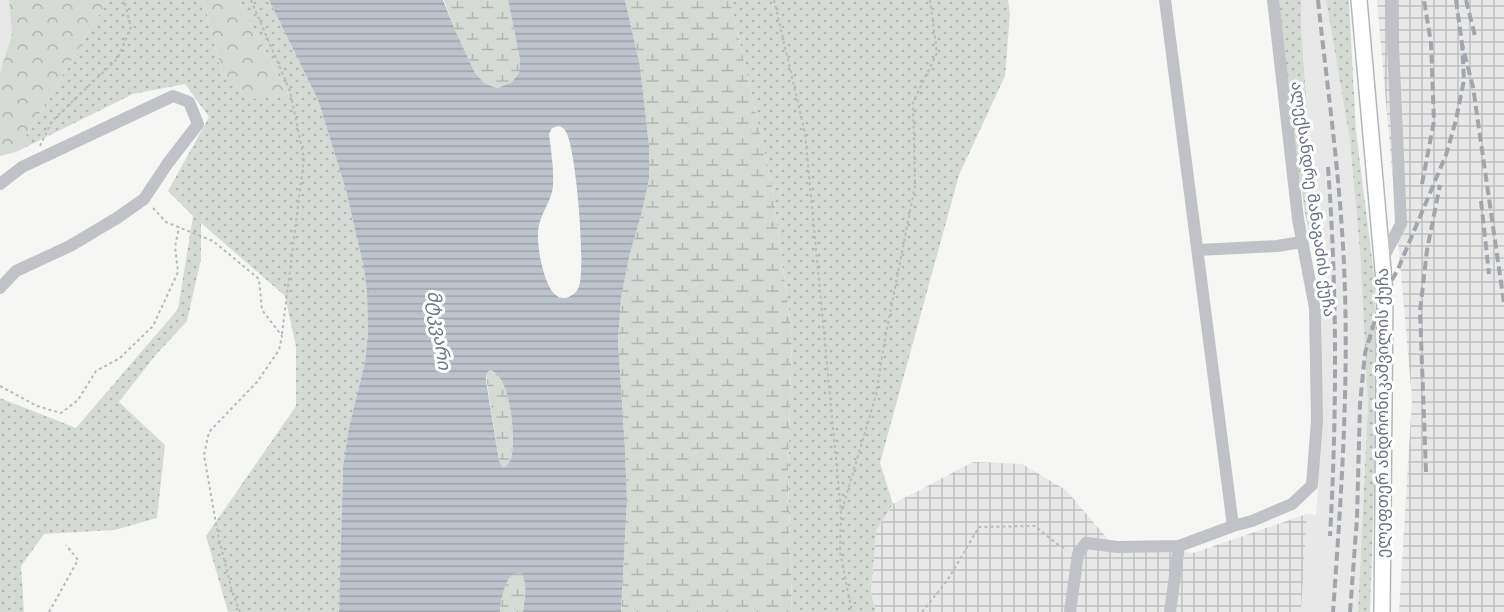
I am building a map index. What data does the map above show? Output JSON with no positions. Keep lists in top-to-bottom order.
{
  "streets": {
    "main road": ["ელეფთერ ანდრონიკაშვილის ქუჩა"],
    "street": ["ალექსანდრე მანაგაძის ქუჩა"]
  },
  "water": ["მტკვარი"]
}
